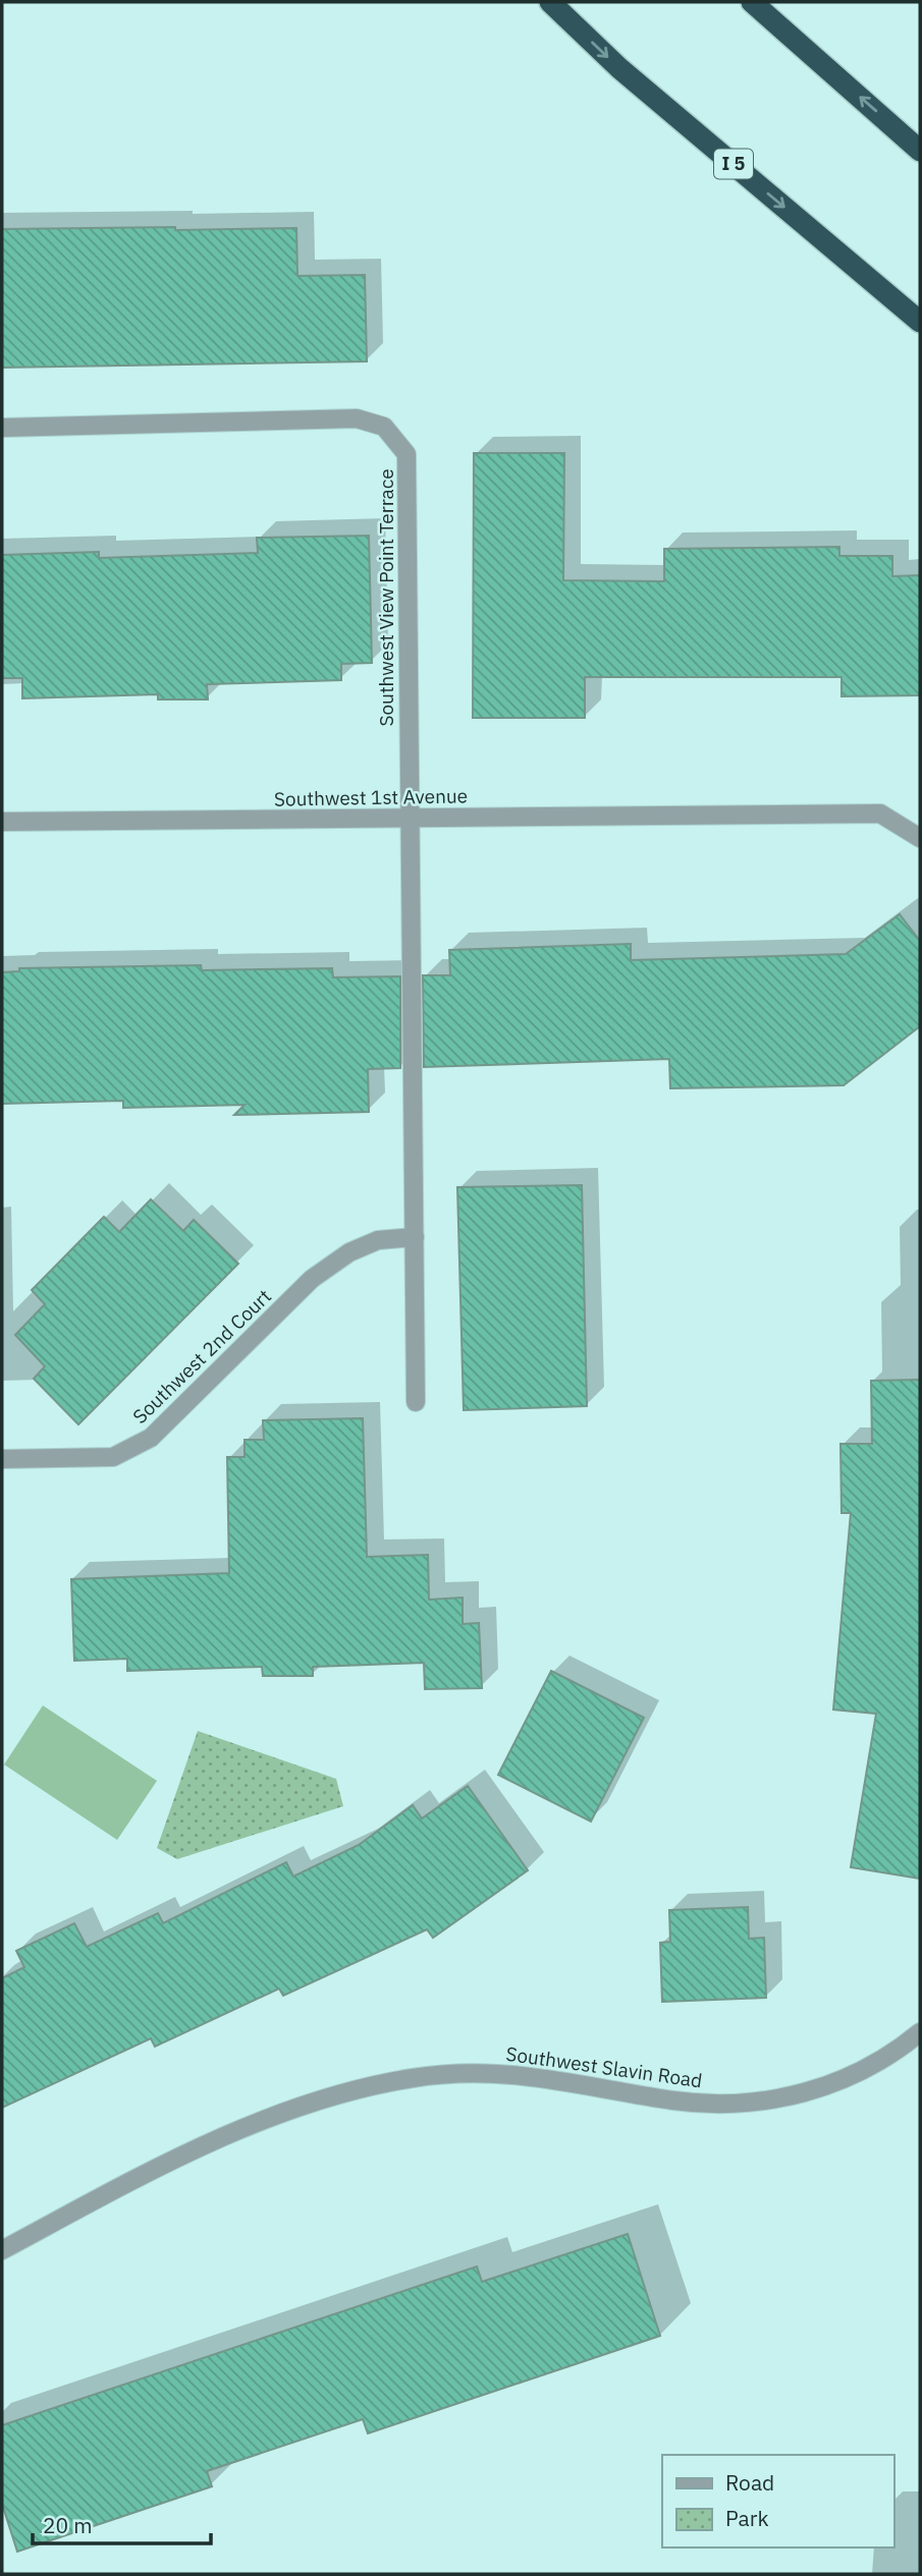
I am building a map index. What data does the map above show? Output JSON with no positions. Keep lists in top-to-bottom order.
{
  "streets": {
    "highway": ["I 5"],
    "street": [
      "Southwest View Point Terrace",
      "Southwest 1st Avenue",
      "Southwest 2nd Court",
      "Southwest Slavin Road"
    ]
  },
  "crossings": [
    ["Southwest View Point Terrace", "Southwest 1st Avenue"]
  ],
  "legend": ["Road", "Park"],
  "scale_bar": "20 m"
}
